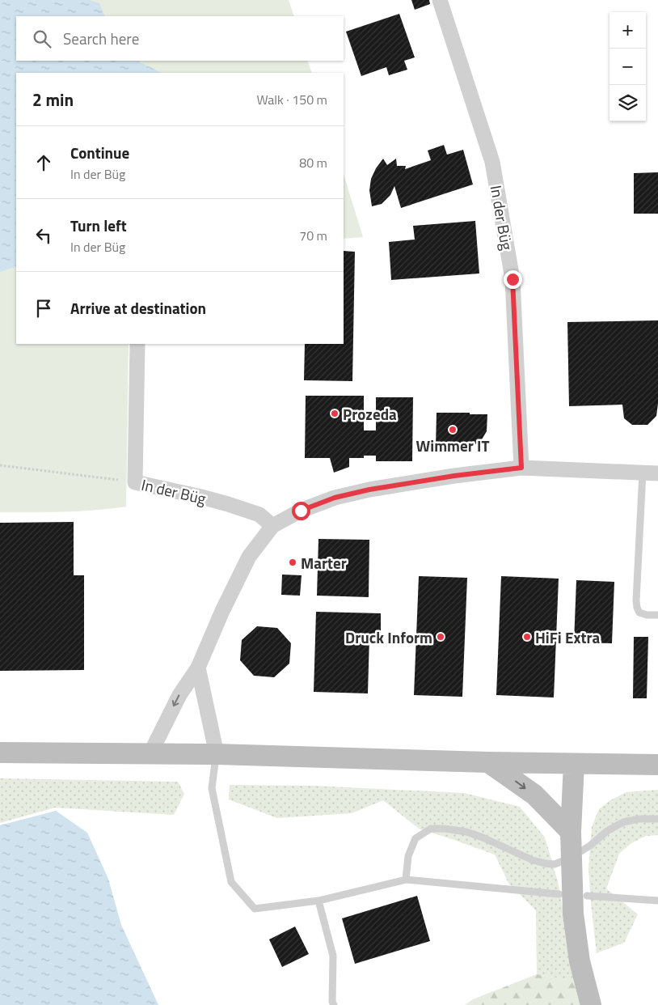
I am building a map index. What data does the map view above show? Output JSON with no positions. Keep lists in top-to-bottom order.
{
  "streets": {
    "street": ["In der Büg"]
  },
  "places": [
    "Prozeda",
    "Wimmer IT",
    "Marter",
    "Druck Inform",
    "HiFi Extra"
  ],
  "page": {
    "map_buttons": ["+", "−"],
    "search": "Search here",
    "heading": ["2 min", "Walk · 150 m"],
    "list": [
      ["Continue", "In der Büg", "80 m"],
      ["Turn left", "In der Büg", "70 m"],
      "Arrive at destination"
    ]
  }
}
